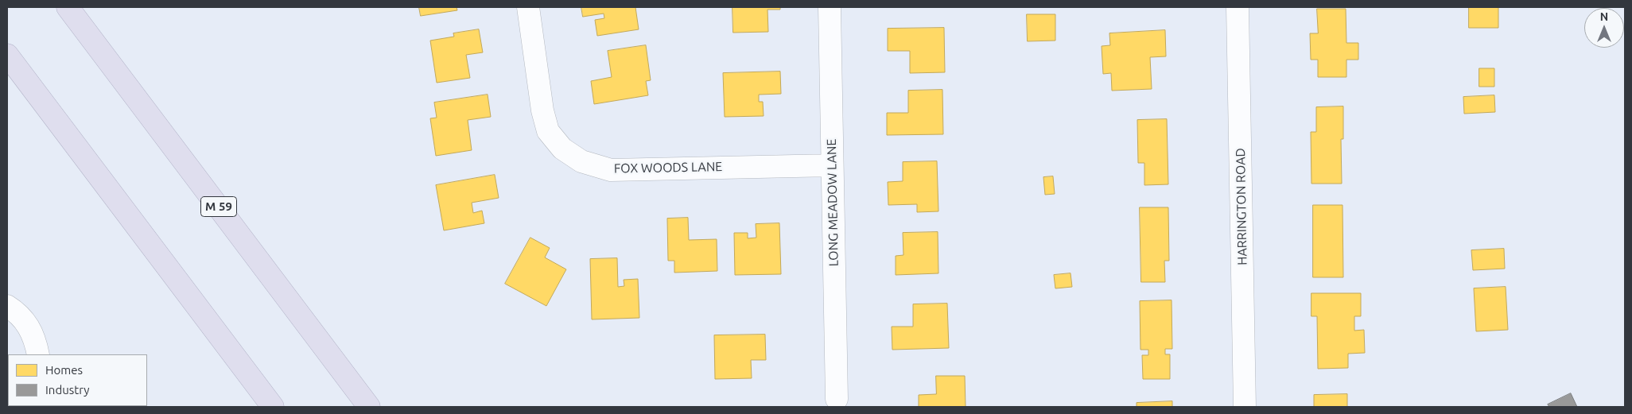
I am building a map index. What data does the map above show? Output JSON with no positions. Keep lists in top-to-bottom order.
{
  "streets": {
    "highway": ["M 59"],
    "street": ["FOX WOODS LANE", "LONG MEADOW LANE", "HARRINGTON ROAD"]
  },
  "crossings": [
    ["FOX WOODS LANE", "LONG MEADOW LANE"]
  ],
  "legend": ["Homes", "Industry"],
  "north": "top"
}
